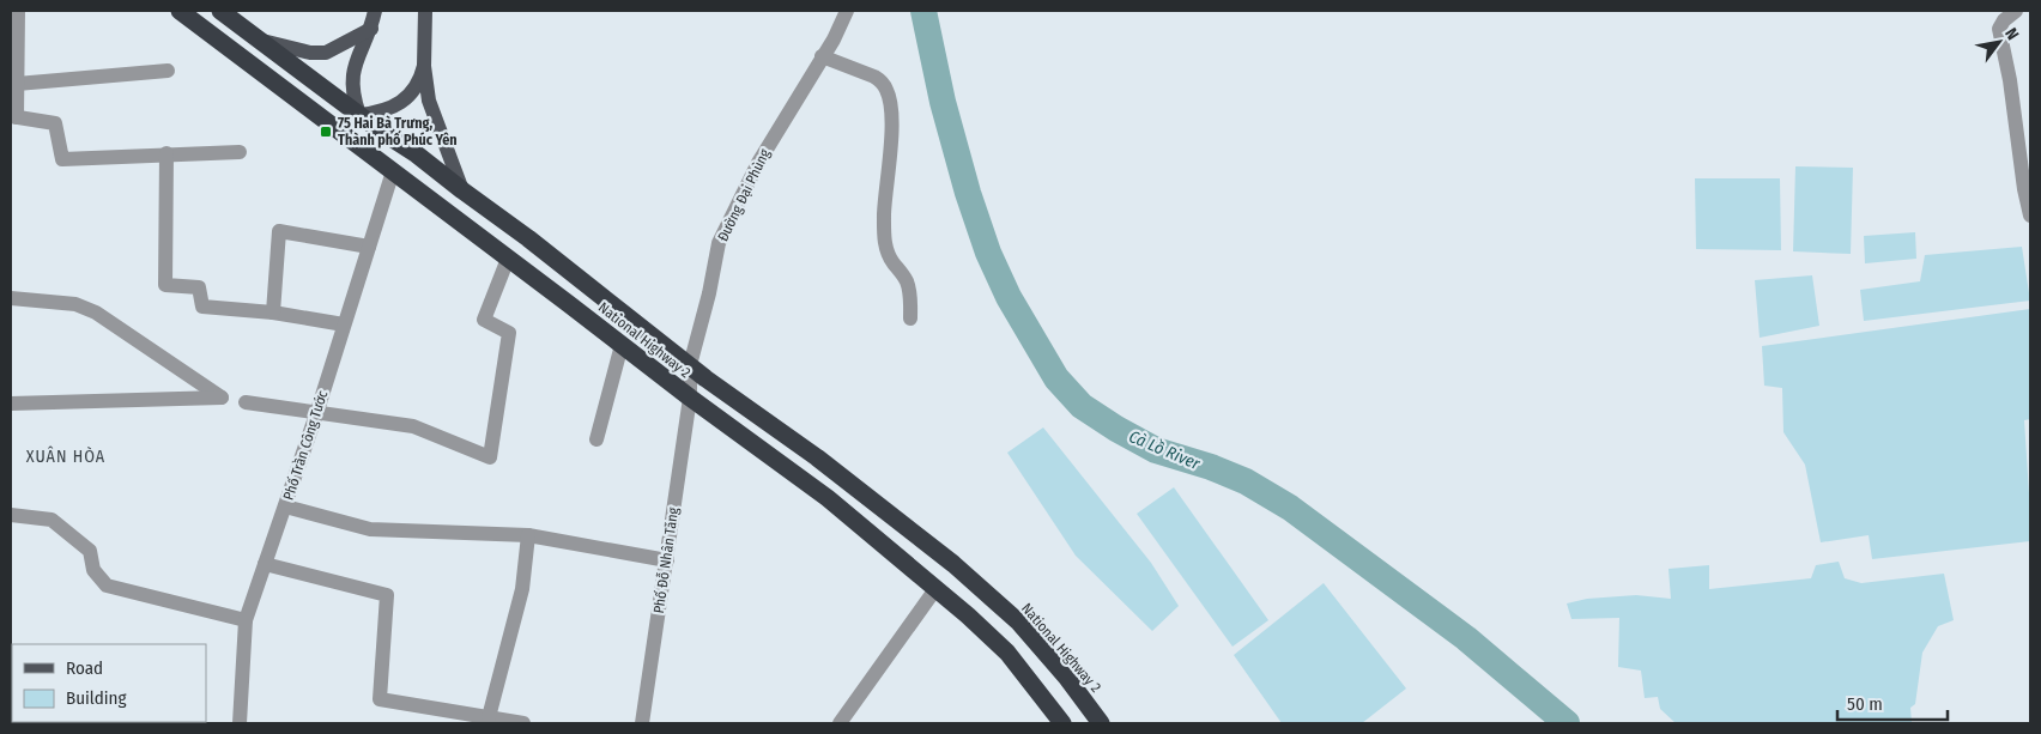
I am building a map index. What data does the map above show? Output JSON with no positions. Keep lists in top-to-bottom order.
{
  "streets": {
    "highway": ["National Highway 2"],
    "street": ["Đường Đại Phùng", "Phố Trần Công Tước", "Phố Đỗ Nhân Tăng"]
  },
  "crossings": [
    ["Đường Đại Phùng", "National Highway 2"],
    ["Đường Đại Phùng", "Phố Đỗ Nhân Tăng"],
    ["National Highway 2", "Phố Trần Công Tước"],
    ["National Highway 2", "Phố Đỗ Nhân Tăng"]
  ],
  "districts": ["XUÂN HÒA"],
  "water": ["Cà Lồ River"],
  "places": {
    "transit": ["75 Hai Bà Trưng, Thành phố Phúc Yên"]
  },
  "legend": ["Road", "Building"],
  "scale_bar": "50 m",
  "north": "top right"
}
